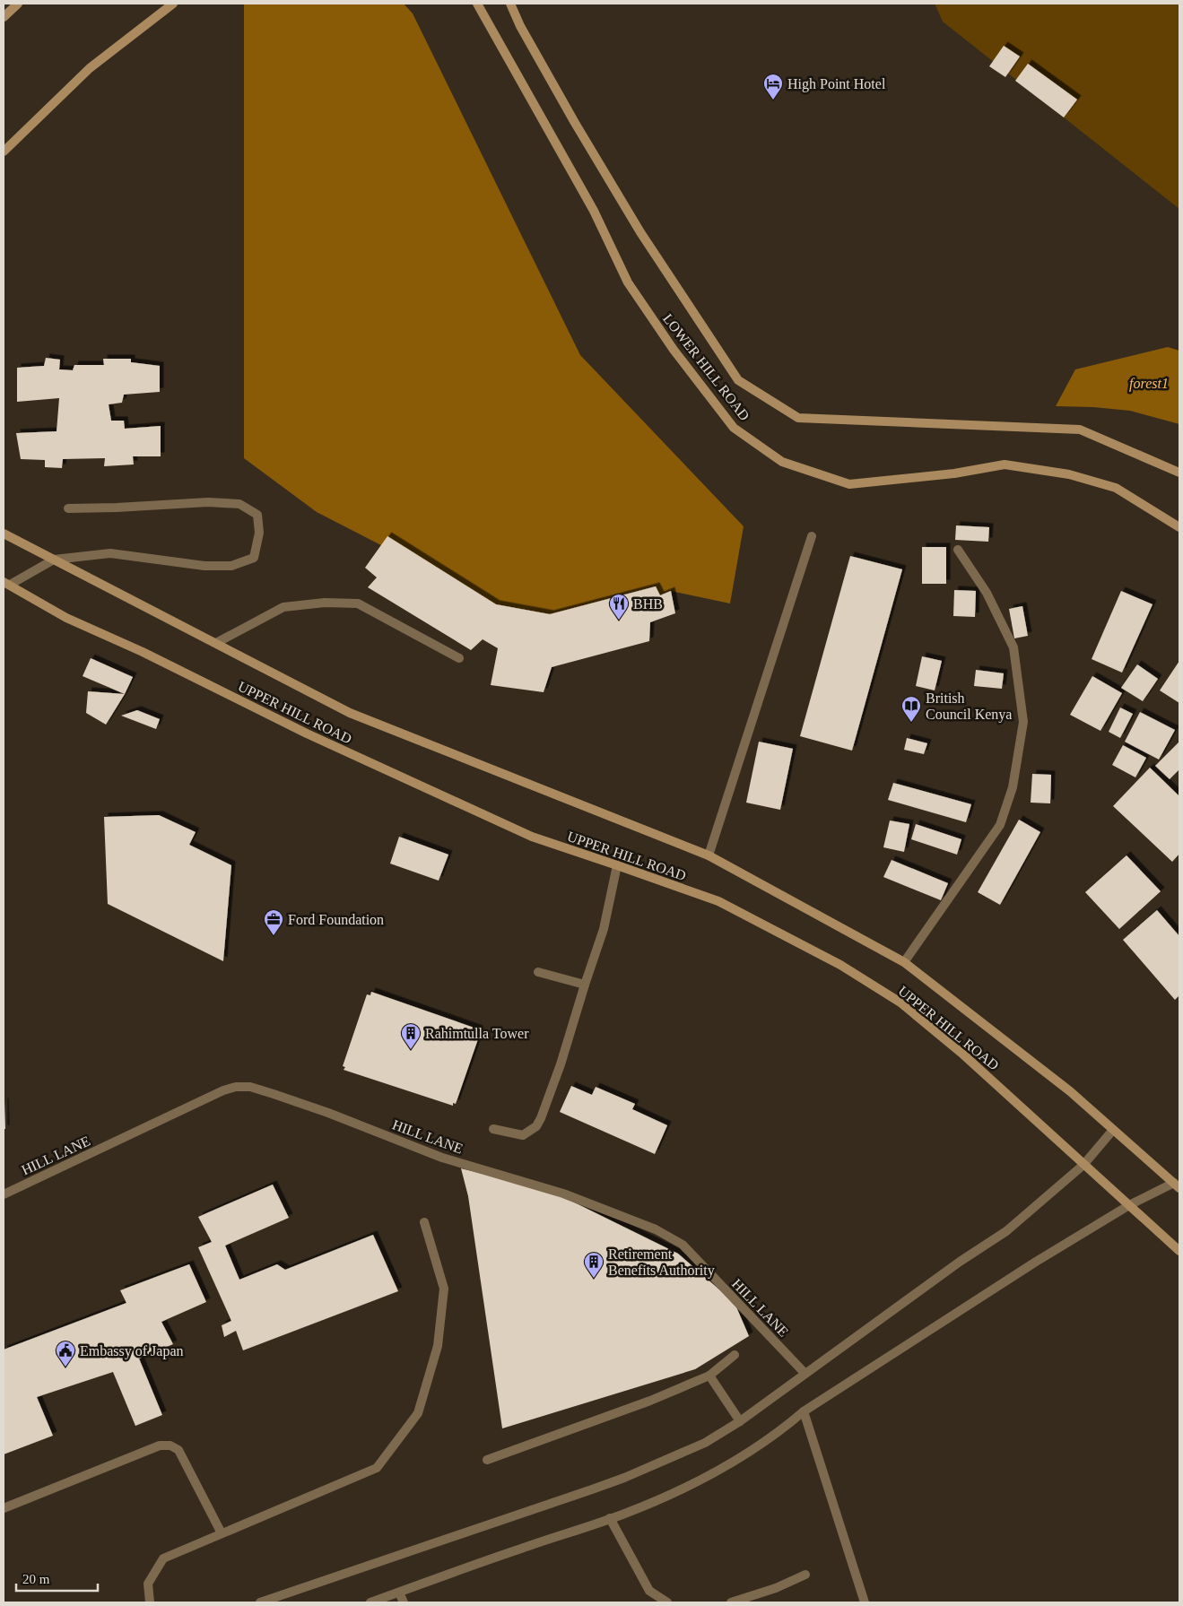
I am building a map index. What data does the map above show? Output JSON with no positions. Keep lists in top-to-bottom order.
{
  "streets": {
    "street": ["LOWER HILL ROAD", "UPPER HILL ROAD", "HILL LANE"]
  },
  "parks": ["forest1"],
  "places": {
    "hotel": ["High Point Hotel"],
    "restaurant": ["BHB"],
    "library": ["British Council Kenya"],
    "office": ["Ford Foundation"],
    "building": ["Rahimtulla Tower", "Retirement Benefits Authority"],
    "public building": ["Embassy of Japan"]
  },
  "scale_bar": "20 m"
}
